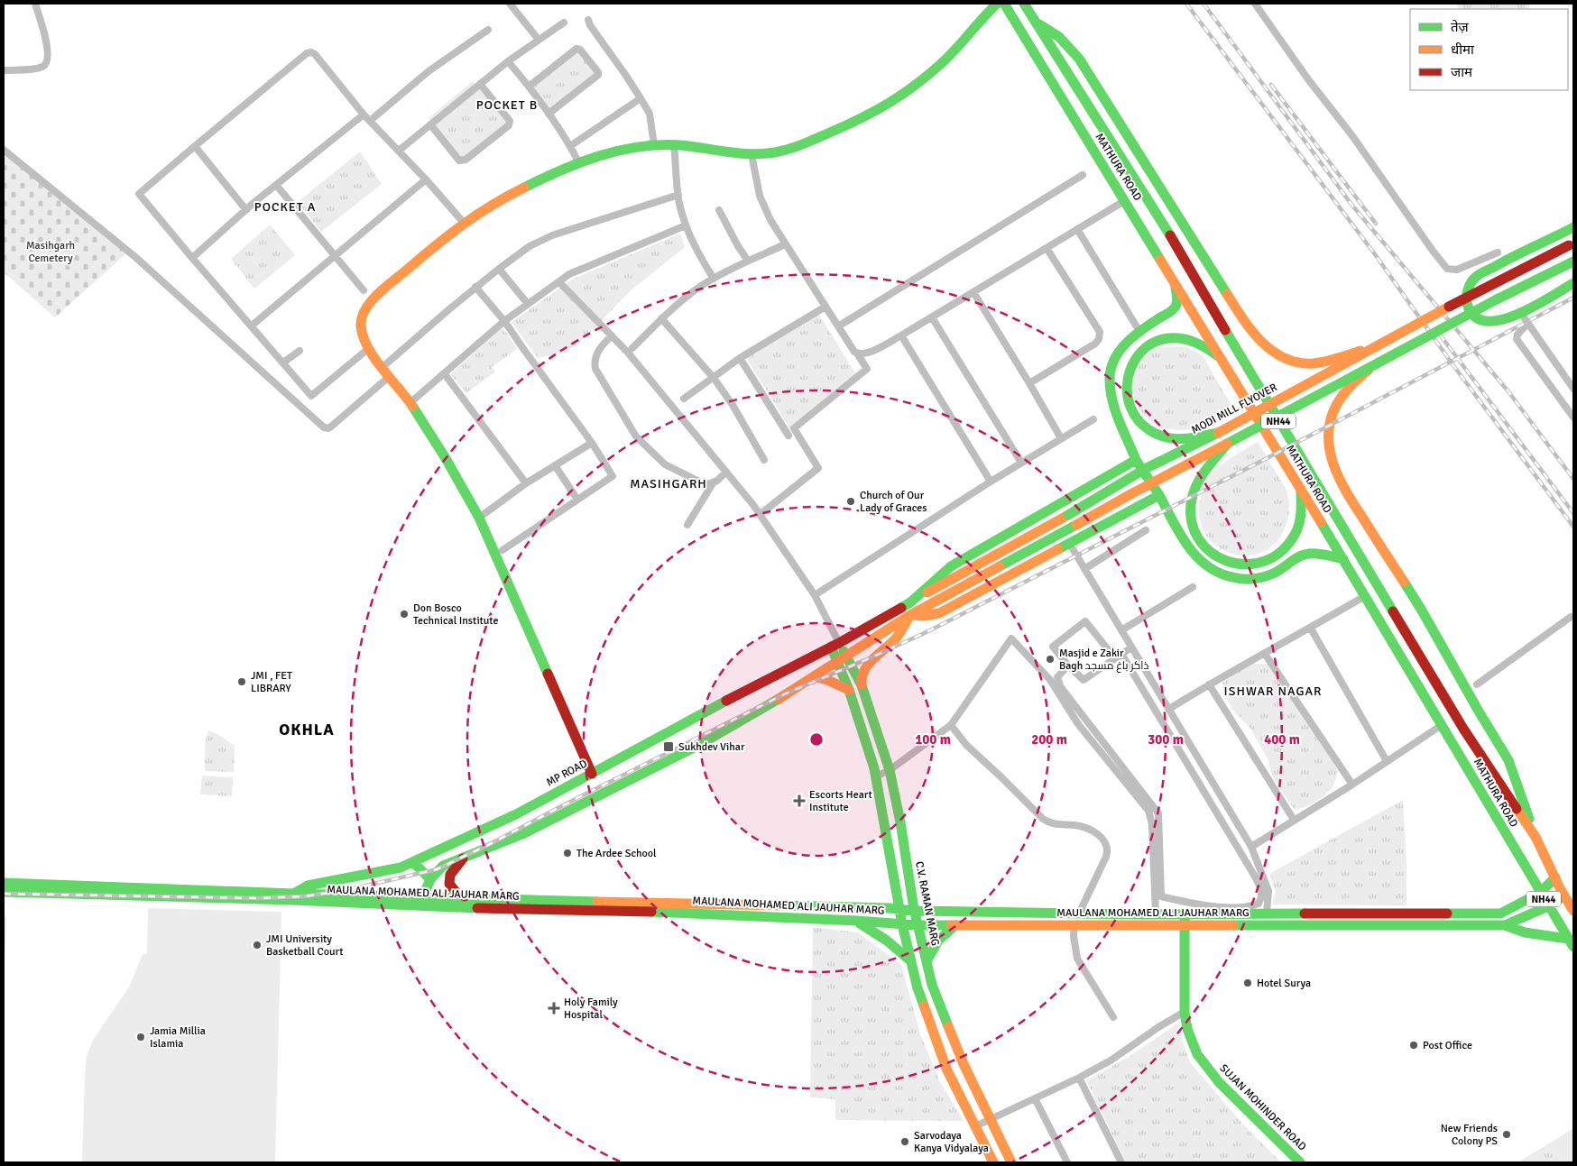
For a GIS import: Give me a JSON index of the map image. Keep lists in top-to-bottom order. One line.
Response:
{"streets":{"main road":["MATHURA ROAD","MODI MILL FLYOVER","NH44","MP ROAD","MAULANA MOHAMED ALI JAUHAR MARG","C.V. RAMAN MARG","SUJAN MOHINDER ROAD"]},"crossings":[["MATHURA ROAD","MAULANA MOHAMED ALI JAUHAR MARG"],["MODI MILL FLYOVER","MP ROAD"],["MP ROAD","MAULANA MOHAMED ALI JAUHAR MARG"],["MP ROAD","C.V. RAMAN MARG"],["MAULANA MOHAMED ALI JAUHAR MARG","C.V. RAMAN MARG"],["MAULANA MOHAMED ALI JAUHAR MARG","SUJAN MOHINDER ROAD"]],"districts":["POCKET B","POCKET A","MASIHGARH","ISHWAR NAGAR","OKHLA"],"parks":["Masihgarh Cemetery"],"places":{"other":["Church of Our Lady of Graces","Don Bosco Technical Institute","Masjid e Zakir Bagh ذاکر باغ مسجد","JMI , FET LIBRARY","The Ardee School","JMI University Basketball Court","Hotel Surya","Jamia Millia Islamia","Post Office","New Friends Colony PS","Sarvodaya Kanya Vidyalaya"],"transit":["Sukhdev Vihar"],"health":["Escorts Heart Institute","Holy Family Hospital"]},"legend":["तेज़","धीमा","जाम"],"rings":["100 m","200 m","300 m","400 m"]}
